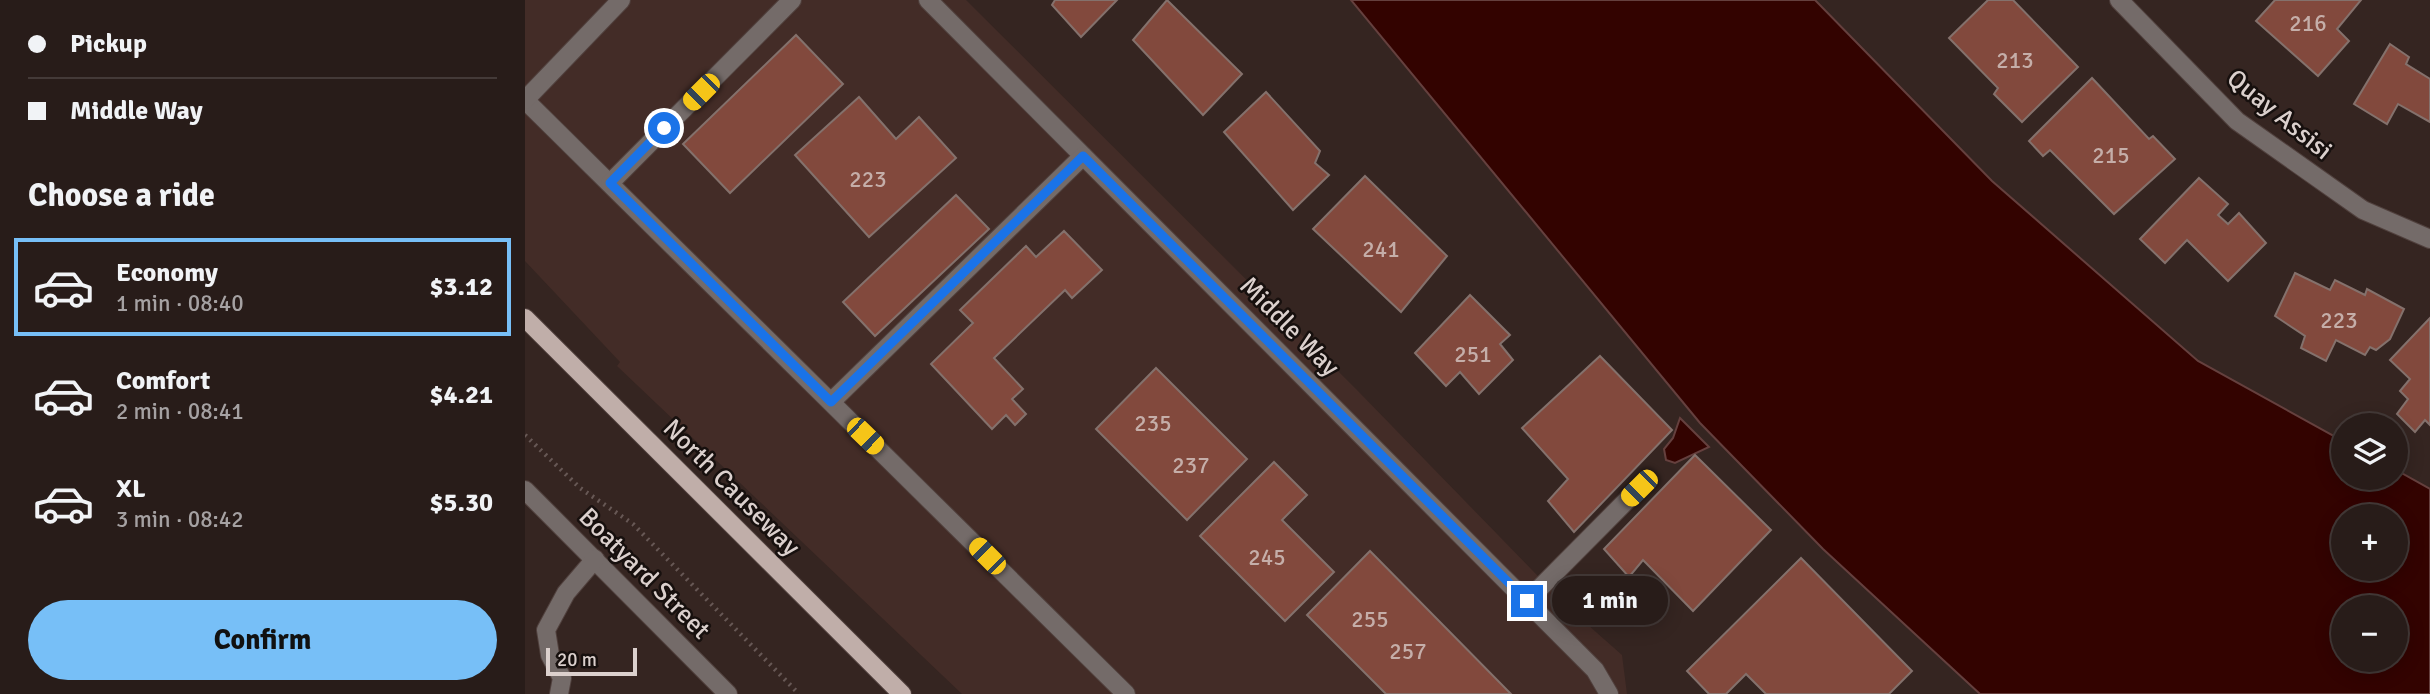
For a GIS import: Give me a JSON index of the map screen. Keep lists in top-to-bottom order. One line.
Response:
{"streets":{"main road":["North Causeway"],"street":["Quay Assisi","Middle Way","Boatyard Street"]},"house_numbers":["216","213","215","223","241","223","251","235","237","245","255","257"],"scale_bar":"20 m","page":{"banner":["Pickup","Middle Way"],"heading":"Choose a ride","list":[{"name":"Economy","note":"1 min · 08:40","value":"$3.12"},{"name":"Comfort","note":"2 min · 08:41","value":"$4.21"},{"name":"XL","note":"3 min · 08:42","value":"$5.30"}],"map_buttons":["+","−"],"bubble":"1 min","buttons":"Confirm","scale":"20 m"}}
